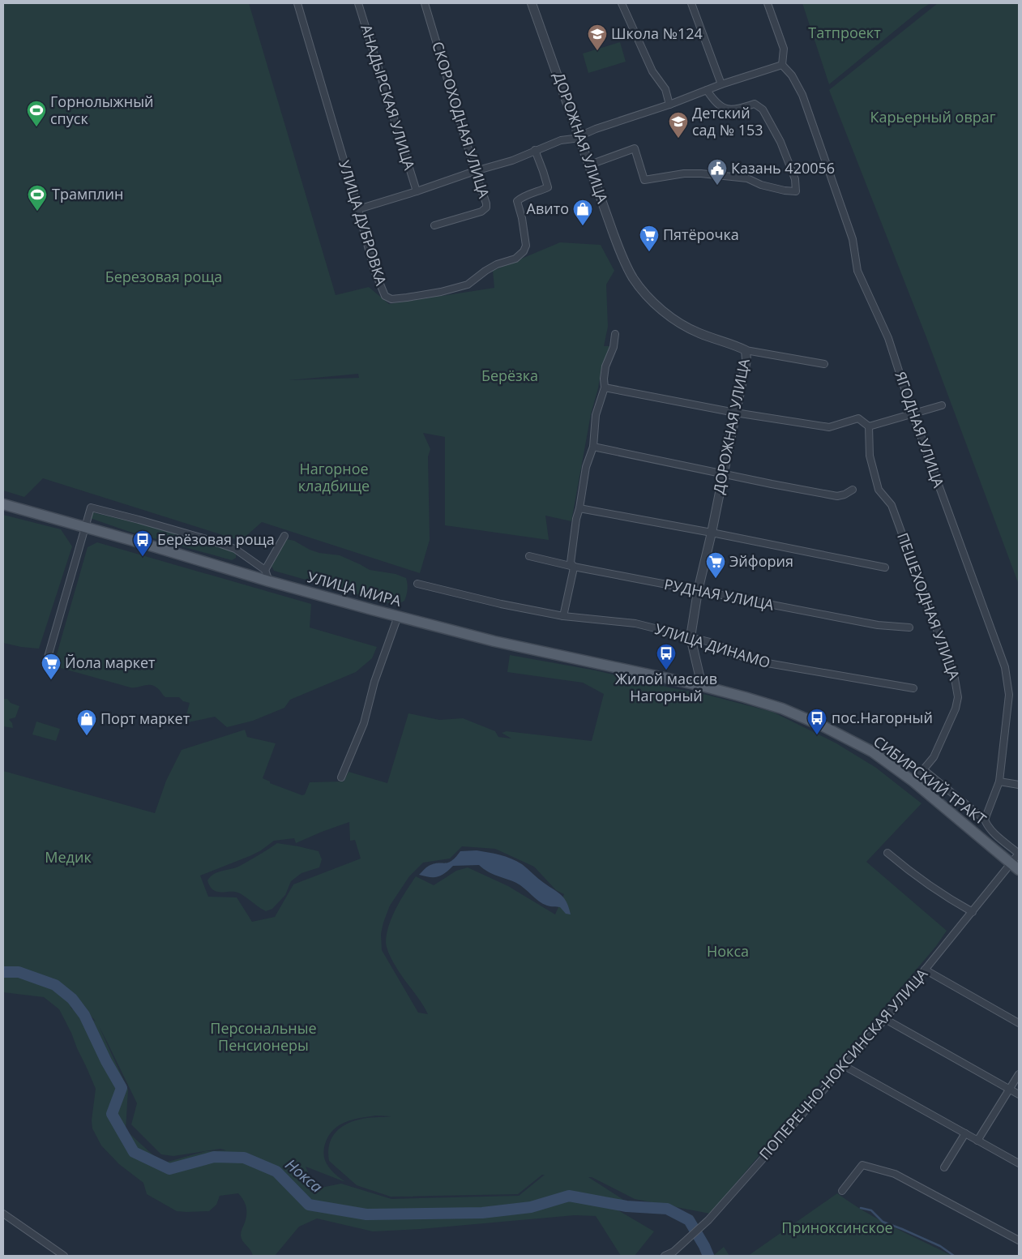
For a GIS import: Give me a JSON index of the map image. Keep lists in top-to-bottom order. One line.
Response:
{"streets":{"main road":["УЛИЦА МИРА","СИБИРСКИЙ ТРАКТ"],"street":["АНАДЫРСКАЯ УЛИЦА","СКОРОХОДНАЯ УЛИЦА","ДОРОЖНАЯ УЛИЦА","УЛИЦА ДУБРОВКА","ЯГОДНАЯ УЛИЦА","РУДНАЯ УЛИЦА","ПЕШЕХОДНАЯ УЛИЦА","УЛИЦА ДИНАМО","ПОПЕРЕЧНО-НОКСИНСКАЯ УЛИЦА"]},"crossings":[["ДОРОЖНАЯ УЛИЦА","УЛИЦА МИРА"],["ДОРОЖНАЯ УЛИЦА","РУДНАЯ УЛИЦА"],["ДОРОЖНАЯ УЛИЦА","УЛИЦА ДИНАМО"],["ДОРОЖНАЯ УЛИЦА","СИБИРСКИЙ ТРАКТ"],["УЛИЦА МИРА","СИБИРСКИЙ ТРАКТ"],["ПЕШЕХОДНАЯ УЛИЦА","СИБИРСКИЙ ТРАКТ"],["СИБИРСКИЙ ТРАКТ","ПОПЕРЕЧНО-НОКСИНСКАЯ УЛИЦА"]],"water":["Нокса"],"parks":["Татпроект","Карьерный овраг","Березовая роща","Берёзка","Нагорное кладбище","Медик","Нокса","Персональные Пенсионеры","Приноксинское"],"places":{"school or university":["Школа №124","Детский сад № 153"],"sports":["Горнолыжный спуск","Трамплин"],"public building":["Казань 420056"],"shop":["Авито","Порт маркет"],"supermarket":["Пятёрочка","Эйфория","Йола маркет"],"bus stop":["Берёзовая роща","Жилой массив Нагорный","пос.Нагорный"]}}
